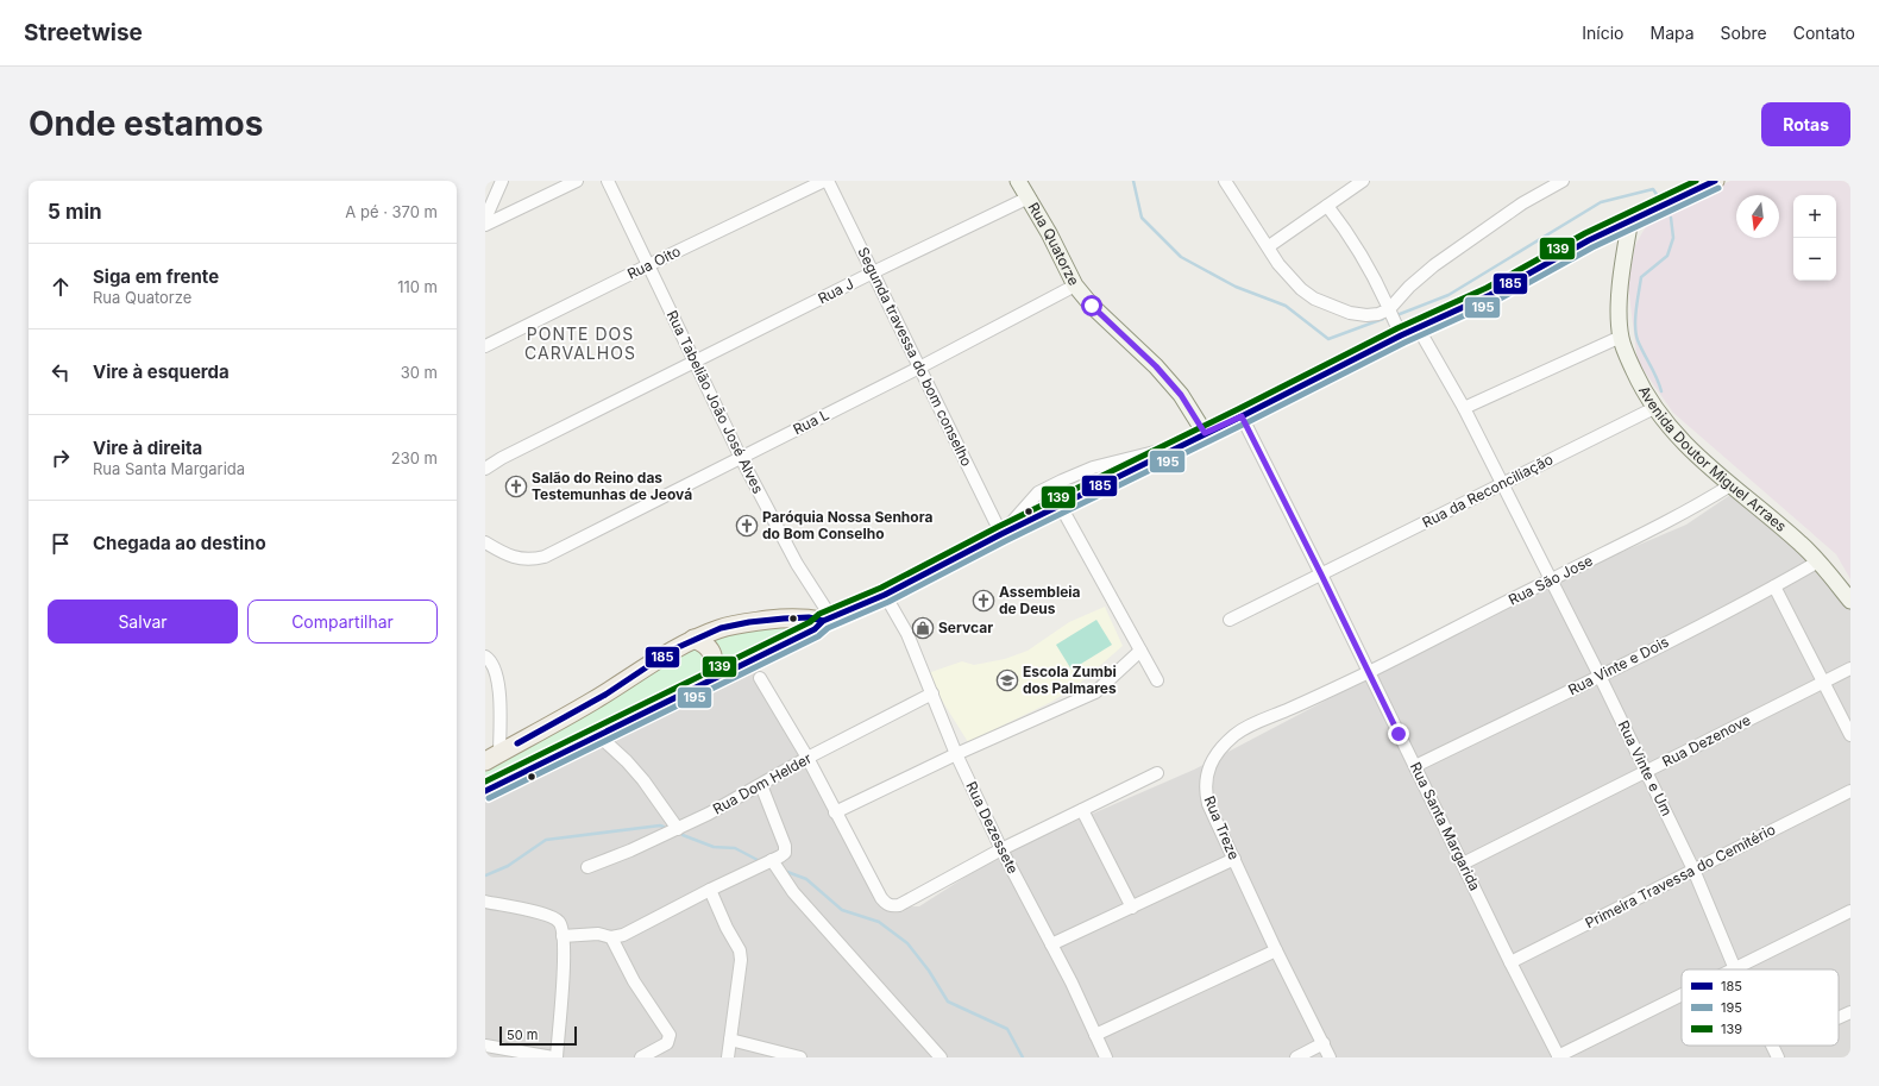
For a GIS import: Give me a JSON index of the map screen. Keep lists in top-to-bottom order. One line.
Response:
{"streets":{"main road":["Rua Quatorze","Avenida Doutor Miguel Arraes"],"street":["Rua Oito","Rua J","Segunda travessa do bom conselho","Rua Tabelião João José Alves","Rua L","Rua da Reconciliação","Rua São Jose","Rua Vinte e Dois","Rua Dezenove","Rua Vinte e Um","Rua Dom Helder","Rua Santa Margarida","Rua Dezessete","Rua Treze","Primeira Travessa do Cemitério"]},"crossings":[["Rua Quatorze","Rua J"],["Rua Quatorze","Rua L"],["Rua Oito","Segunda travessa do bom conselho"],["Rua Oito","Rua Tabelião João José Alves"],["Rua J","Segunda travessa do bom conselho"],["Rua J","Rua Tabelião João José Alves"],["Segunda travessa do bom conselho","Rua L"],["Rua Tabelião João José Alves","Rua L"],["Avenida Doutor Miguel Arraes","Rua da Reconciliação"],["Avenida Doutor Miguel Arraes","Rua São Jose"],["Avenida Doutor Miguel Arraes","Rua Vinte e Dois"],["Rua da Reconciliação","Rua Vinte e Um"],["Rua da Reconciliação","Rua Santa Margarida"],["Rua São Jose","Rua Vinte e Um"],["Rua São Jose","Rua Santa Margarida"],["Rua São Jose","Rua Treze"],["Rua Vinte e Dois","Rua Vinte e Um"],["Rua Vinte e Dois","Rua Santa Margarida"],["Rua Dezenove","Rua Vinte e Um"],["Rua Dezenove","Rua Santa Margarida"],["Rua Vinte e Um","Primeira Travessa do Cemitério"],["Rua Dom Helder","Rua Dezessete"],["Rua Santa Margarida","Rua Treze"],["Rua Santa Margarida","Primeira Travessa do Cemitério"]],"districts":["PONTE DOS CARVALHOS"],"places":{"church":["Salão do Reino das Testemunhas de Jeová","Paróquia Nossa Senhora do Bom Conselho","Assembleia de Deus"],"shop":["Servcar"],"school or university":["Escola Zumbi dos Palmares"]},"lines":["transit line 185","transit line 139","transit line 195"],"legend":["185","195","139"],"scale_bar":"50 m","north":"bottom","page":{"header":"Streetwise","nav":["Início","Mapa","Sobre","Contato"],"buttons":["Rotas",["Salvar","Compartilhar"]],"title":"Onde estamos","heading":["5 min","A pé · 370 m"],"map_buttons":["+","−"],"list":[["Siga em frente","Rua Quatorze","110 m"],["Vire à esquerda","30 m"],["Vire à direita","Rua Santa Margarida","230 m"],"Chegada ao destino"],"scale":"50 m"}}
